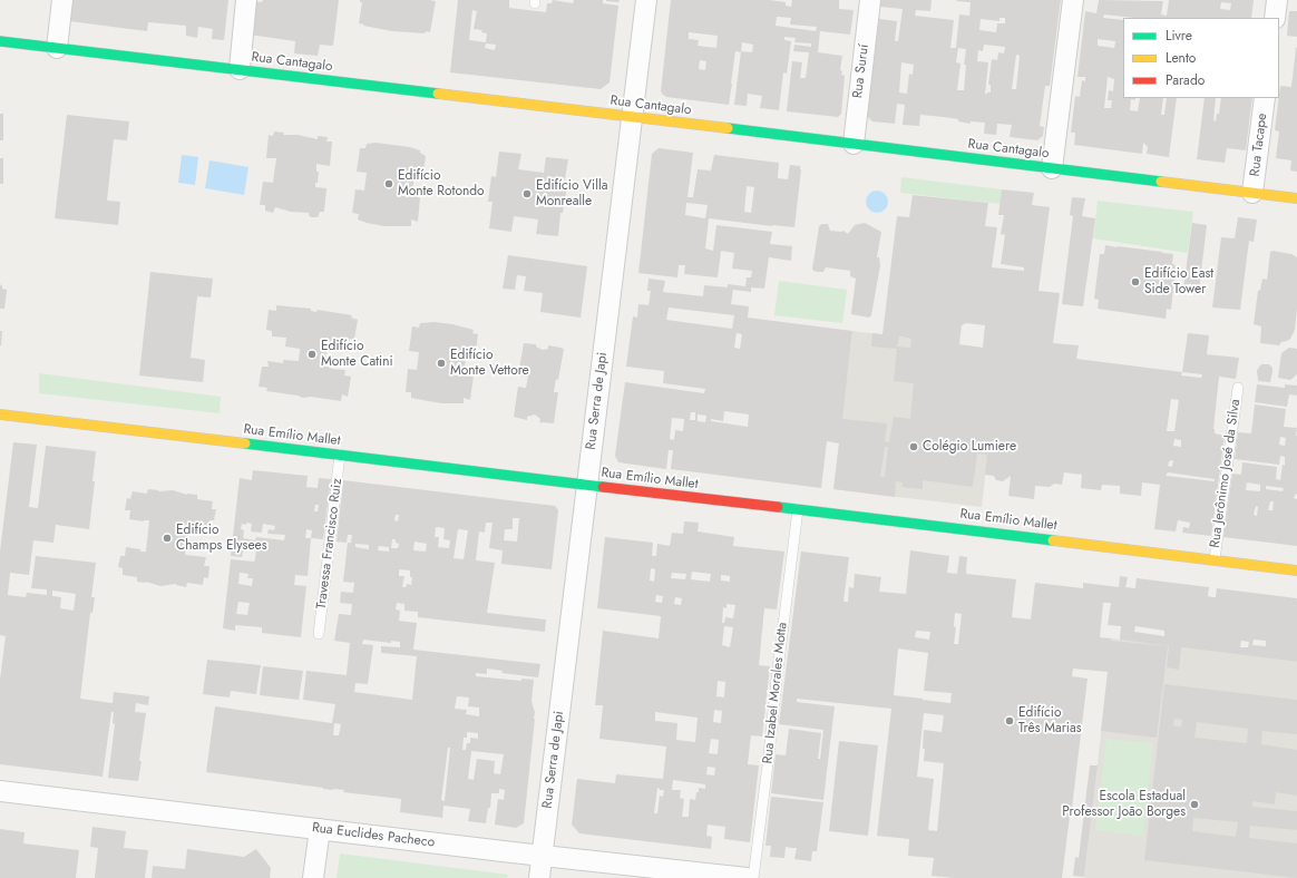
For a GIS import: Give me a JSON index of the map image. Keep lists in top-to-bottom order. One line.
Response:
{"streets":{"street":["Rua Cantagalo","Rua Suruí","Rua Tacape","Rua Serra de Japi","Rua Emílio Mallet","Rua Euclides Pacheco"],"lane":["Rua Jerônimo José da Silva","Travessa Francisco Ruiz","Rua Izabel Morales Motta"]},"crossings":[["Rua Cantagalo","Rua Suruí"],["Rua Cantagalo","Rua Tacape"],["Rua Cantagalo","Rua Serra de Japi"],["Rua Serra de Japi","Rua Emílio Mallet"],["Rua Serra de Japi","Rua Euclides Pacheco"],["Rua Emílio Mallet","Rua Jerônimo José da Silva"],["Rua Emílio Mallet","Travessa Francisco Ruiz"],["Rua Emílio Mallet","Rua Izabel Morales Motta"]],"places":["Edifício Monte Rotondo","Edifício Villa Monrealle","Edifício East Side Tower","Edifício Monte Catini","Edifício Monte Vettore","Colégio Lumiere","Edifício Champs Elysees","Edifício Três Marias","Escola Estadual Professor João Borges"],"legend":["Livre","Lento","Parado"]}
